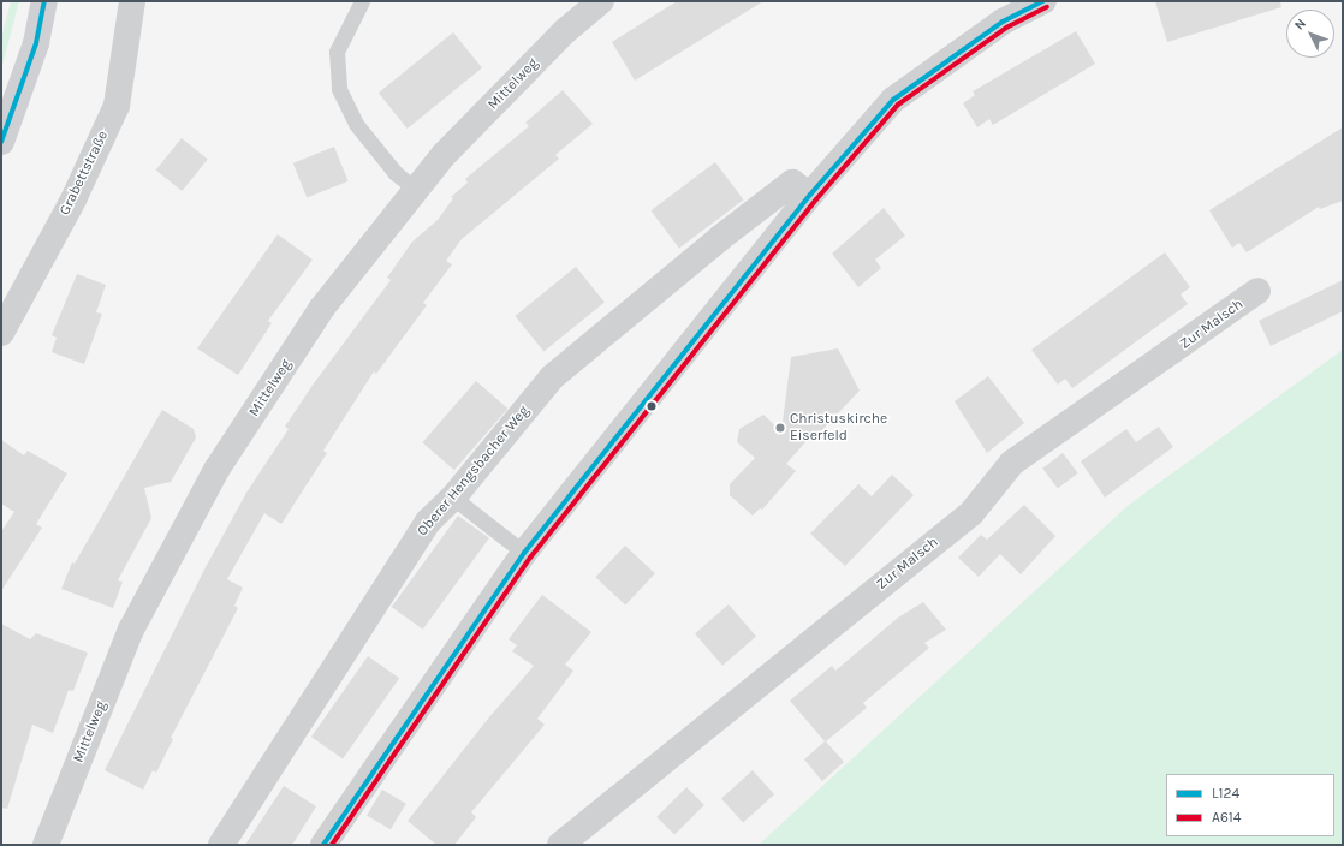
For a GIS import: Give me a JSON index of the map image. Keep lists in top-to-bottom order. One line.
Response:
{"streets":{"street":["Mittelweg","Grabettstraße","Zur Malsch","Oberer Hengsbacher Weg"]},"places":["Christuskirche Eiserfeld"],"lines":["transit line L124","transit line A614"],"legend":["L124","A614"],"north":"top left"}
